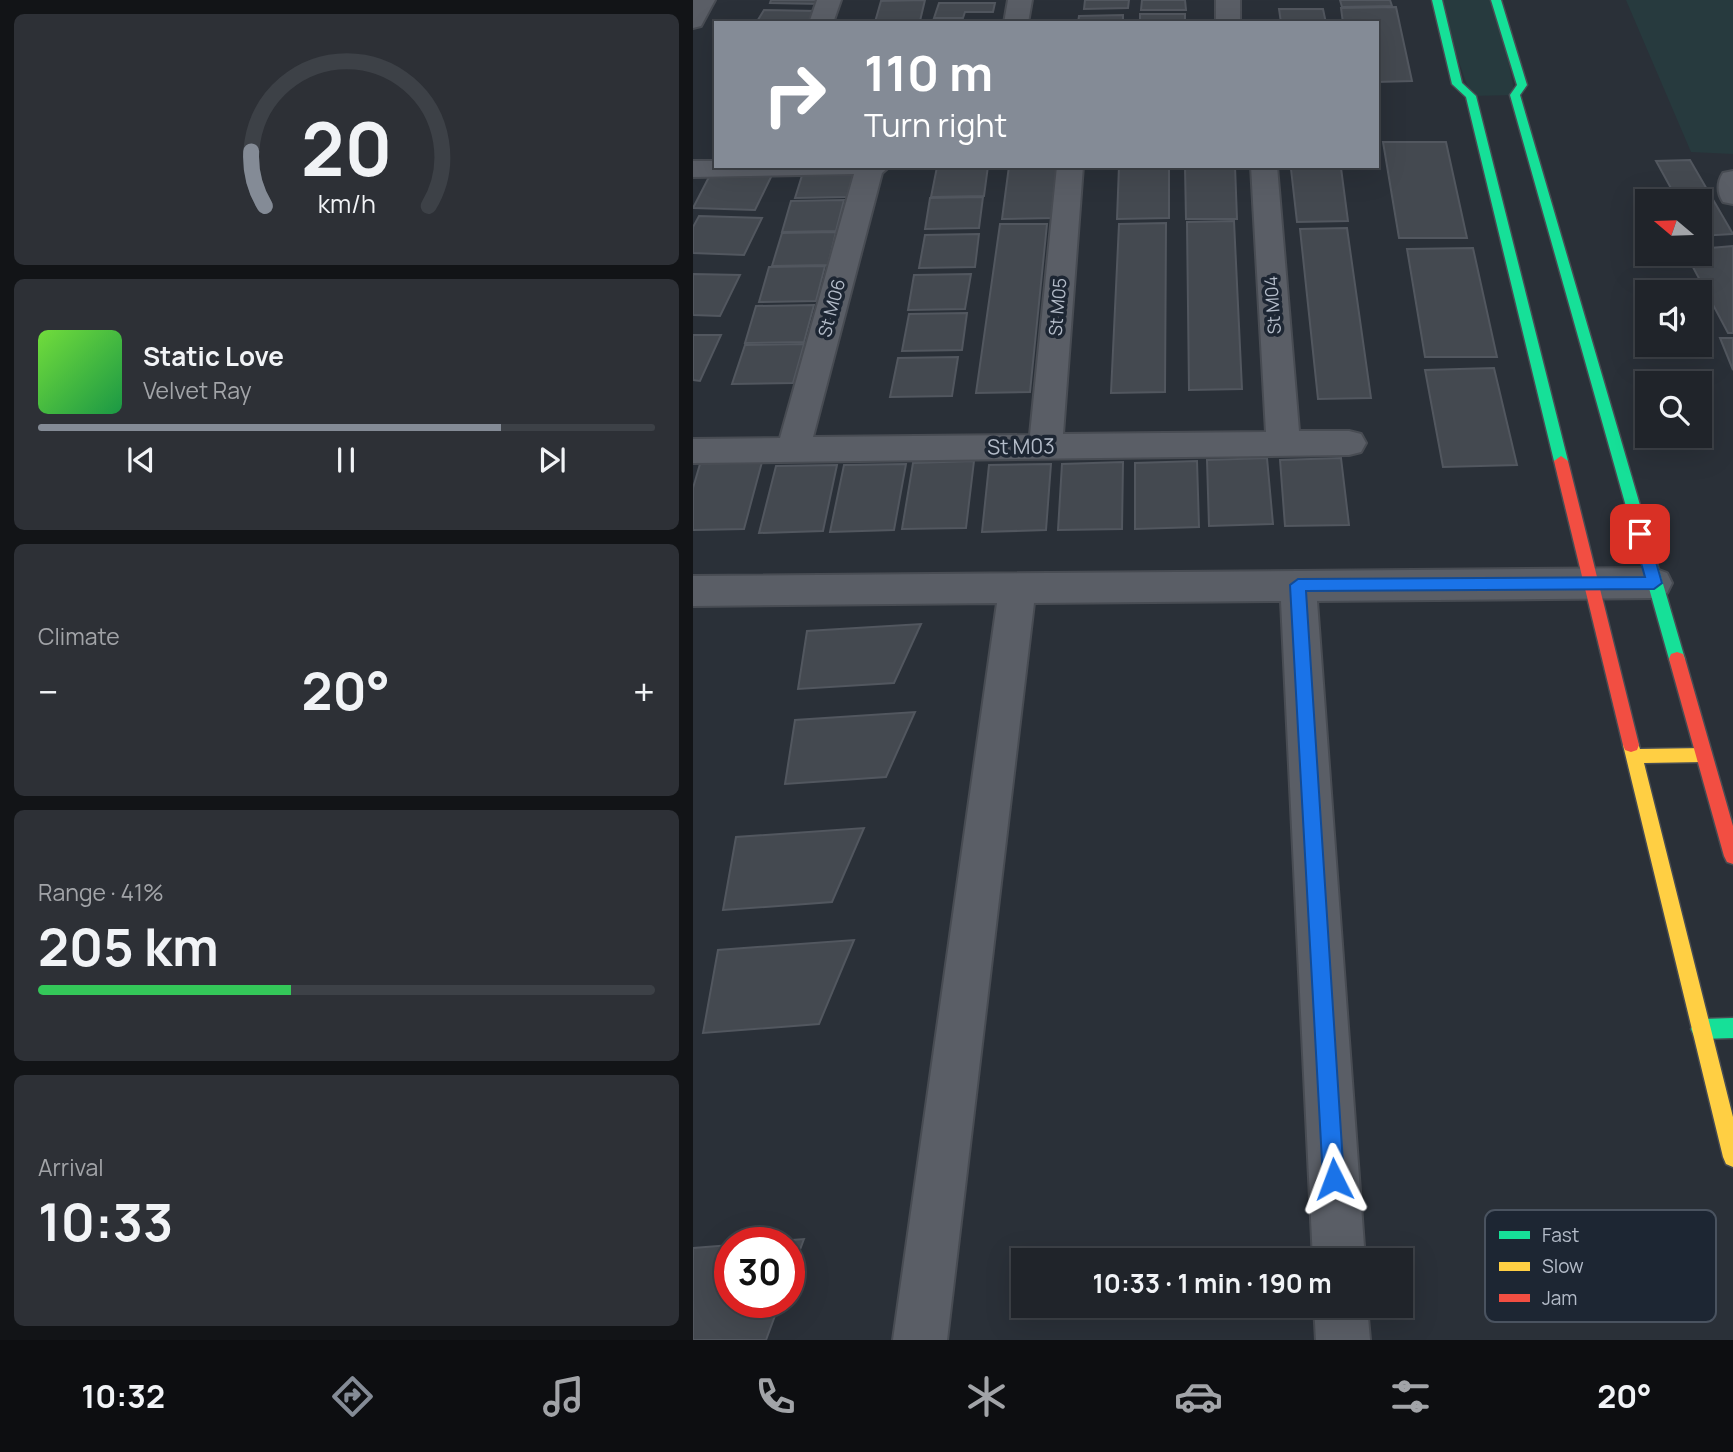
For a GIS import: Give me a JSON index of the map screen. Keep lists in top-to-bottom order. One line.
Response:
{"streets":{"street":["St M04","St M05","St M06","St M03"]},"crossings":[["St M04","St M03"],["St M05","St M03"],["St M06","St M03"]],"legend":["Fast","Slow","Jam"],"north":"left","page":{"turn":["110 m","Turn right"],"song":["Static Love","Velvet Ray"],"tile":["Climate",["Range · 41%","205 km"],["Arrival","10:33"]],"heat":["−","20°","+"],"limit":"30","trip":"10:33 · 1 min · 190 m","tabs":["10:32","20°"],"gauge":["20","km/h"]}}
